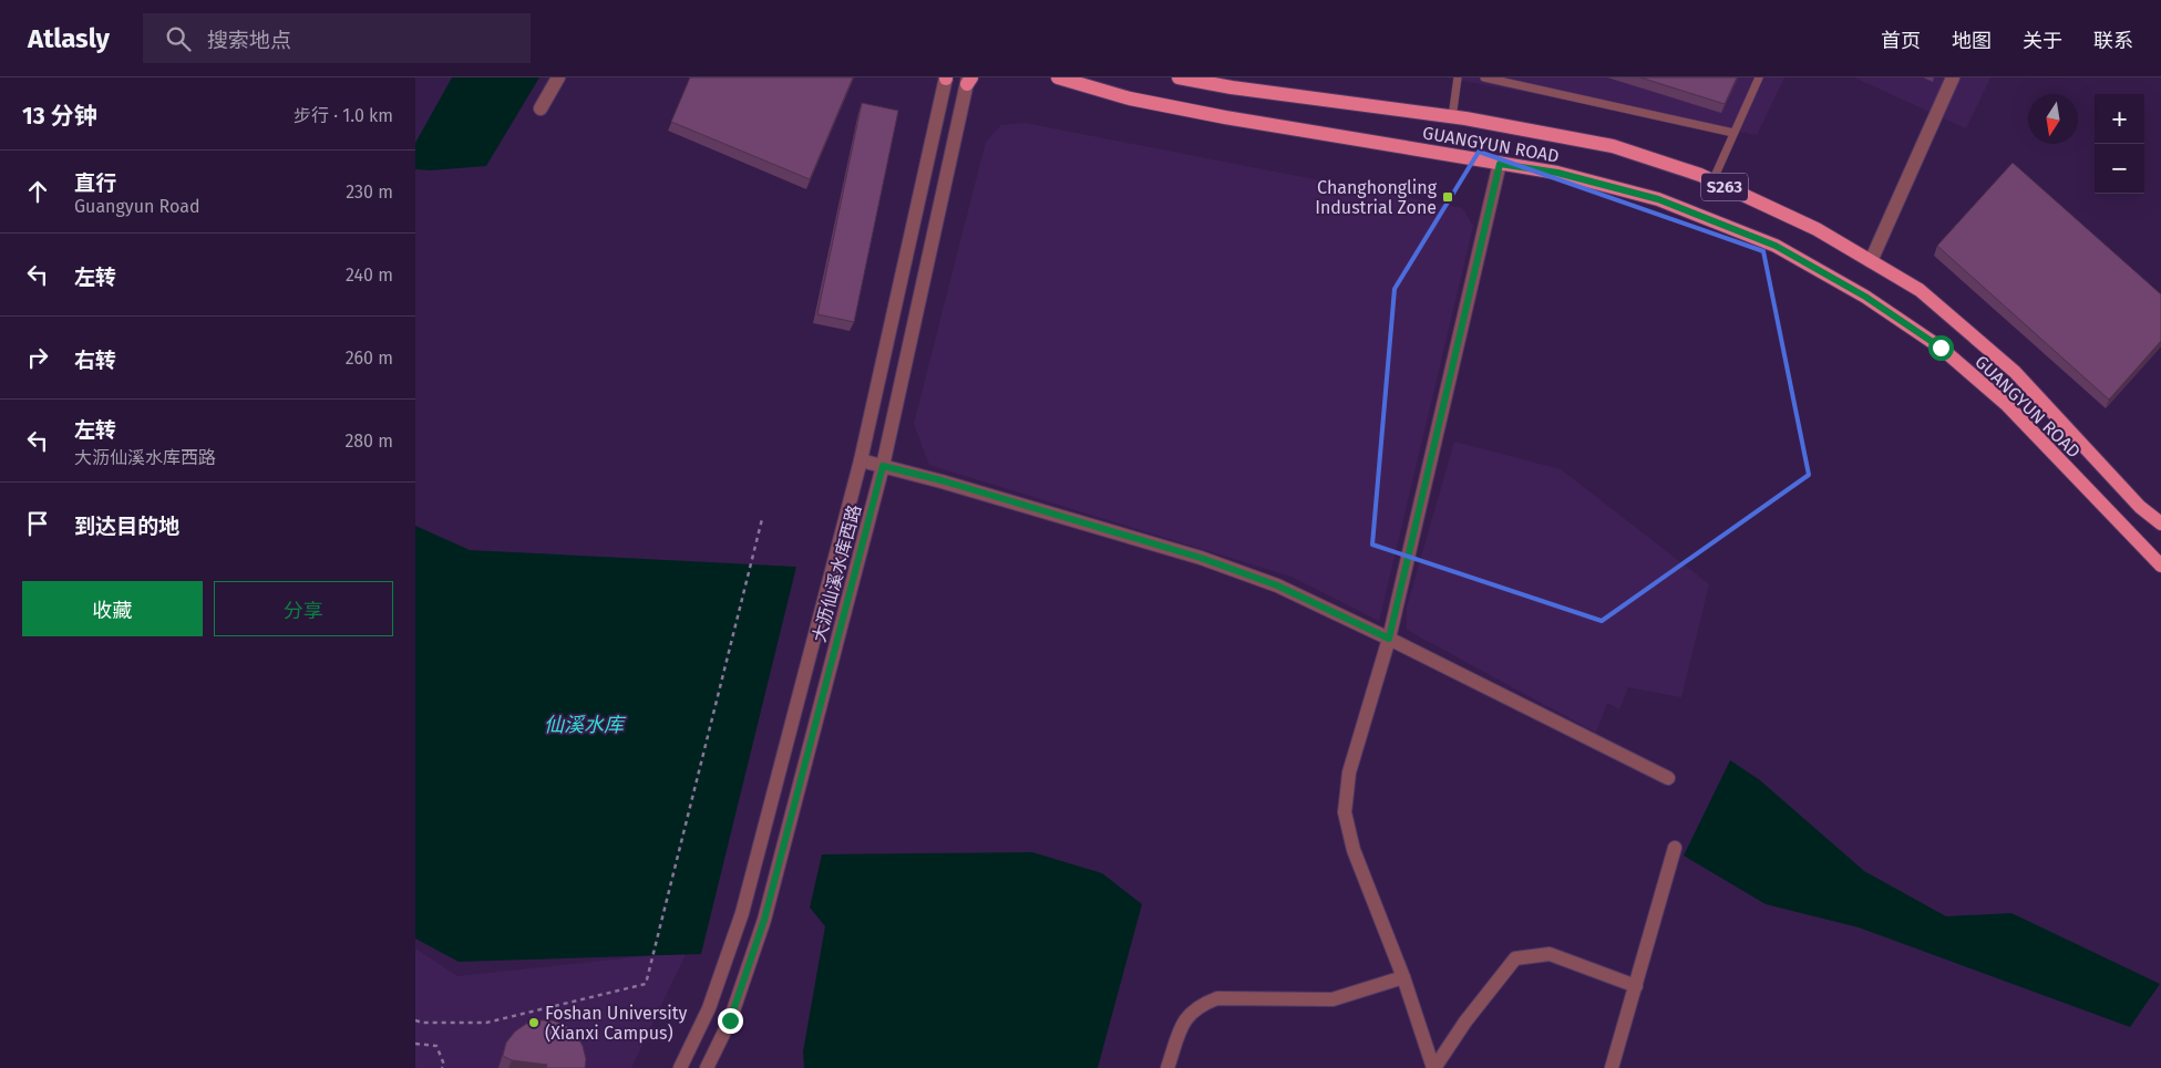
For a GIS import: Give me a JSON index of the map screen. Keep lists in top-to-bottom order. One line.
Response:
{"streets":{"main road":["GUANGYUN ROAD","S263"],"street":["大沥仙溪水库西路"]},"water":["仙溪水库"],"places":{"transit":["Changhongling Industrial Zone"],"other":["Foshan University (Xianxi Campus)"]},"north":"bottom","page":{"header":"Atlasly","search":"搜索地点","nav":["首页","地图","关于","联系"],"heading":["13 分钟","步行 · 1.0 km"],"map_buttons":["+","−"],"list":[["直行","Guangyun Road","230 m"],["左转","240 m"],["右转","260 m"],["左转","大沥仙溪水库西路","280 m"],"到达目的地"],"buttons":["收藏","分享"]}}
